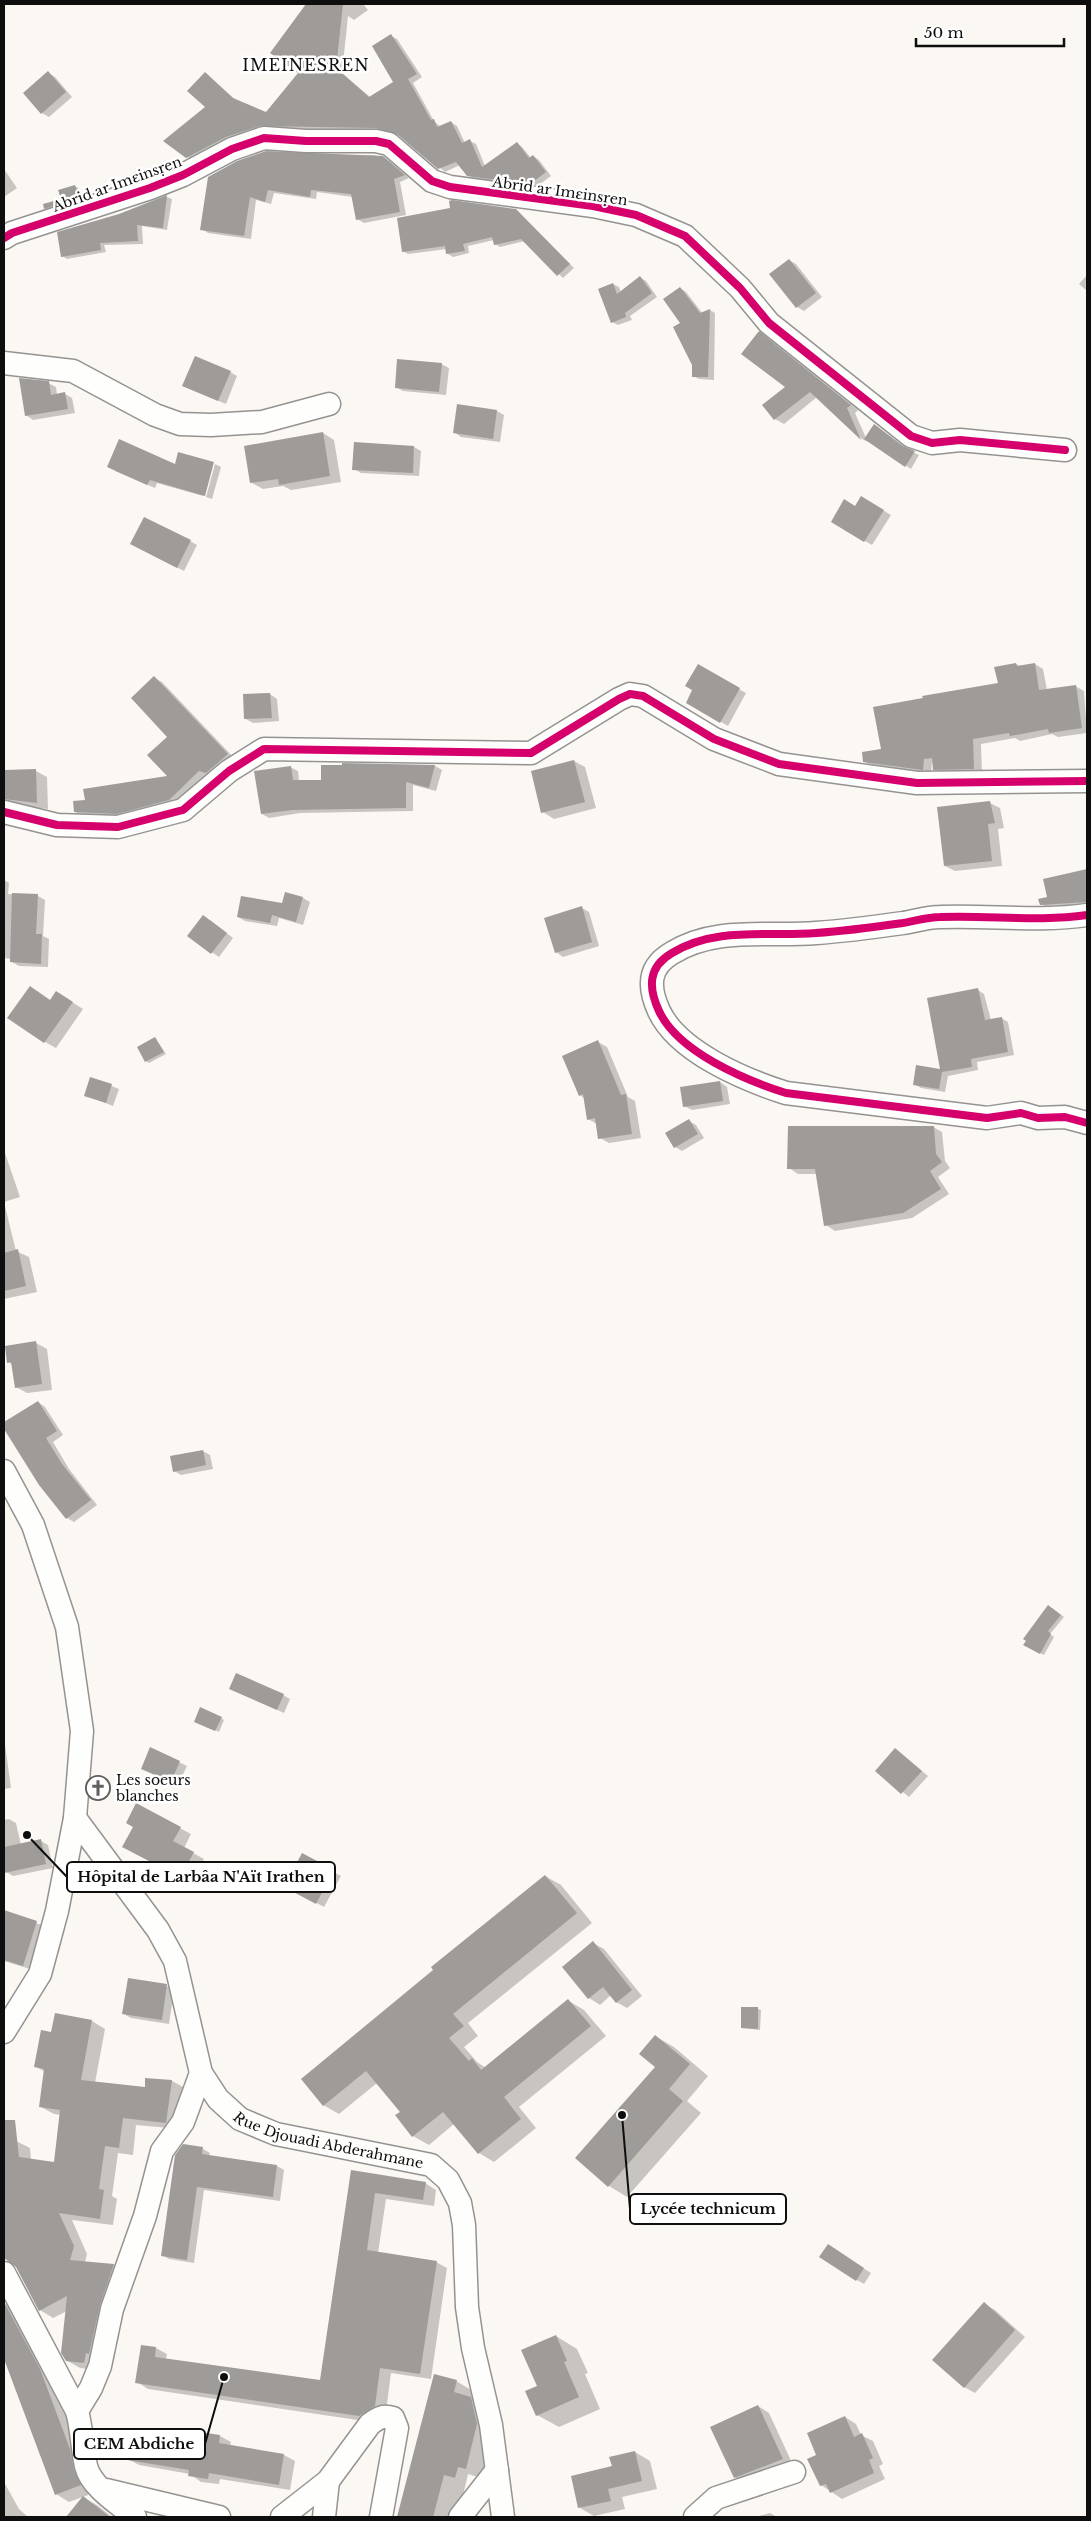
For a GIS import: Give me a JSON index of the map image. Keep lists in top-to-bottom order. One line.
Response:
{"streets":{"street":["Abrid ar Imɛinsṛen","Rue Djouadi Abderahmane"]},"districts":["IMEINESREN"],"places":{"church":["Les soeurs blanches"],"other":["Hôpital de Larbâa N'Aït Irathen","Lycée technicum","CEM Abdiche"]},"scale_bar":"50 m"}
